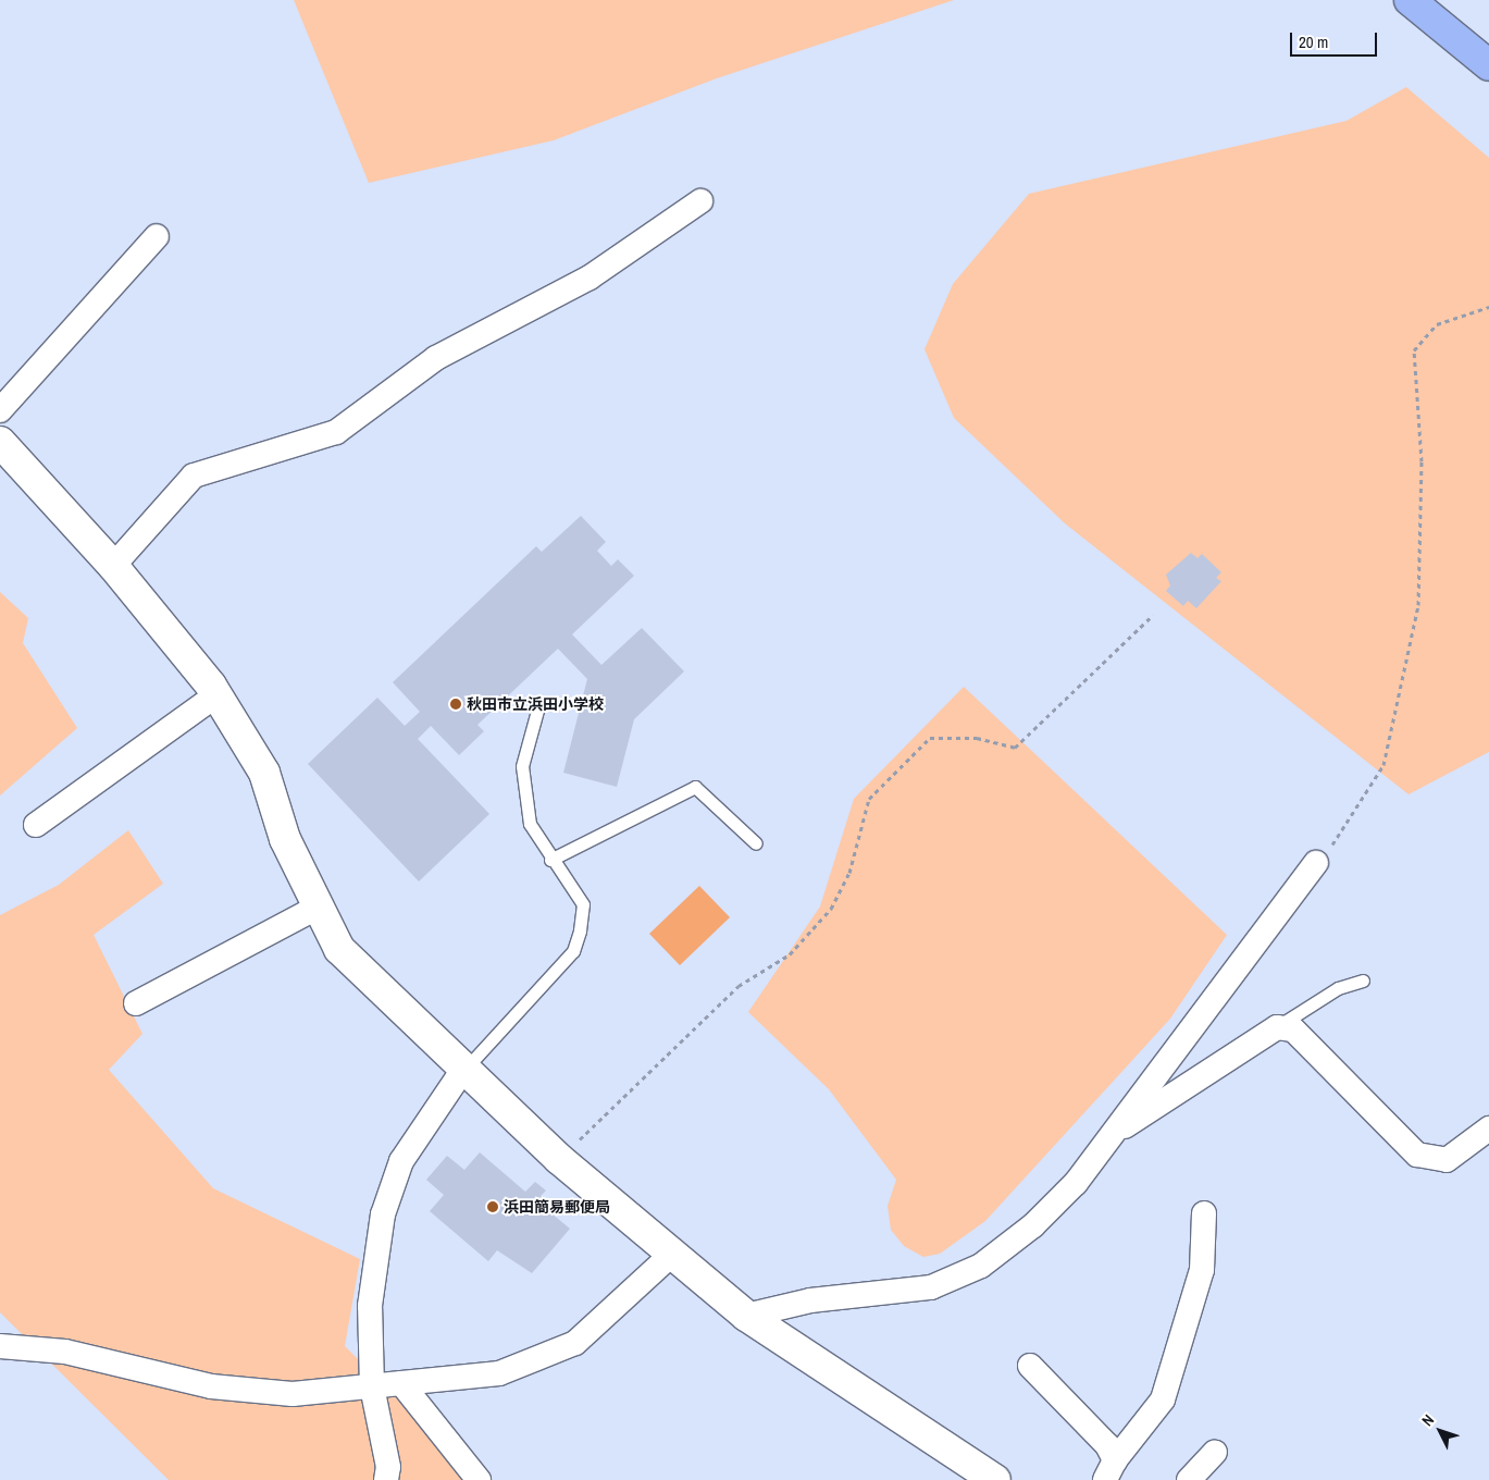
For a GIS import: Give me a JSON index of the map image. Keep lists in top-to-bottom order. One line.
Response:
{"places":["秋田市立浜田小学校","浜田簡易郵便局"],"scale_bar":"20 m","north":"top left"}
